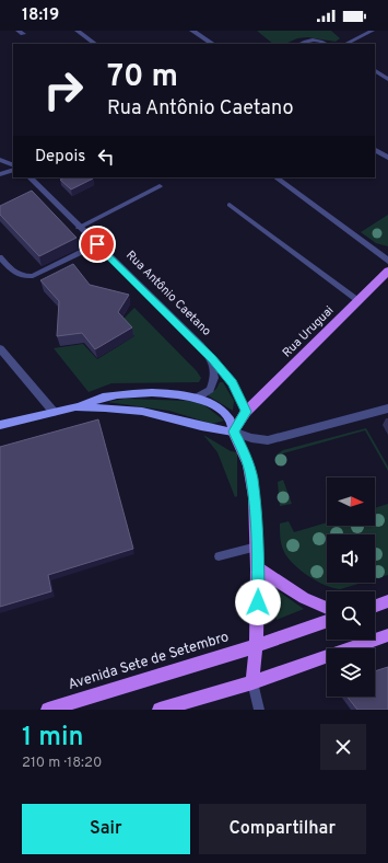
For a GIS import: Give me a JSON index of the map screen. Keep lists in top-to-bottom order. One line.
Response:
{"streets":{"main road":["Rua Uruguai","Avenida Sete de Setembro"],"street":["Rua Antônio Caetano"]},"crossings":[["Rua Antônio Caetano","Rua Uruguai"]],"north":"right","page":{"status":"18:19","turn":["70 m","Rua Antônio Caetano"],"then":"Depois","heading":["1 min","210 m · 18:20"],"buttons":["Sair","Compartilhar"]}}
